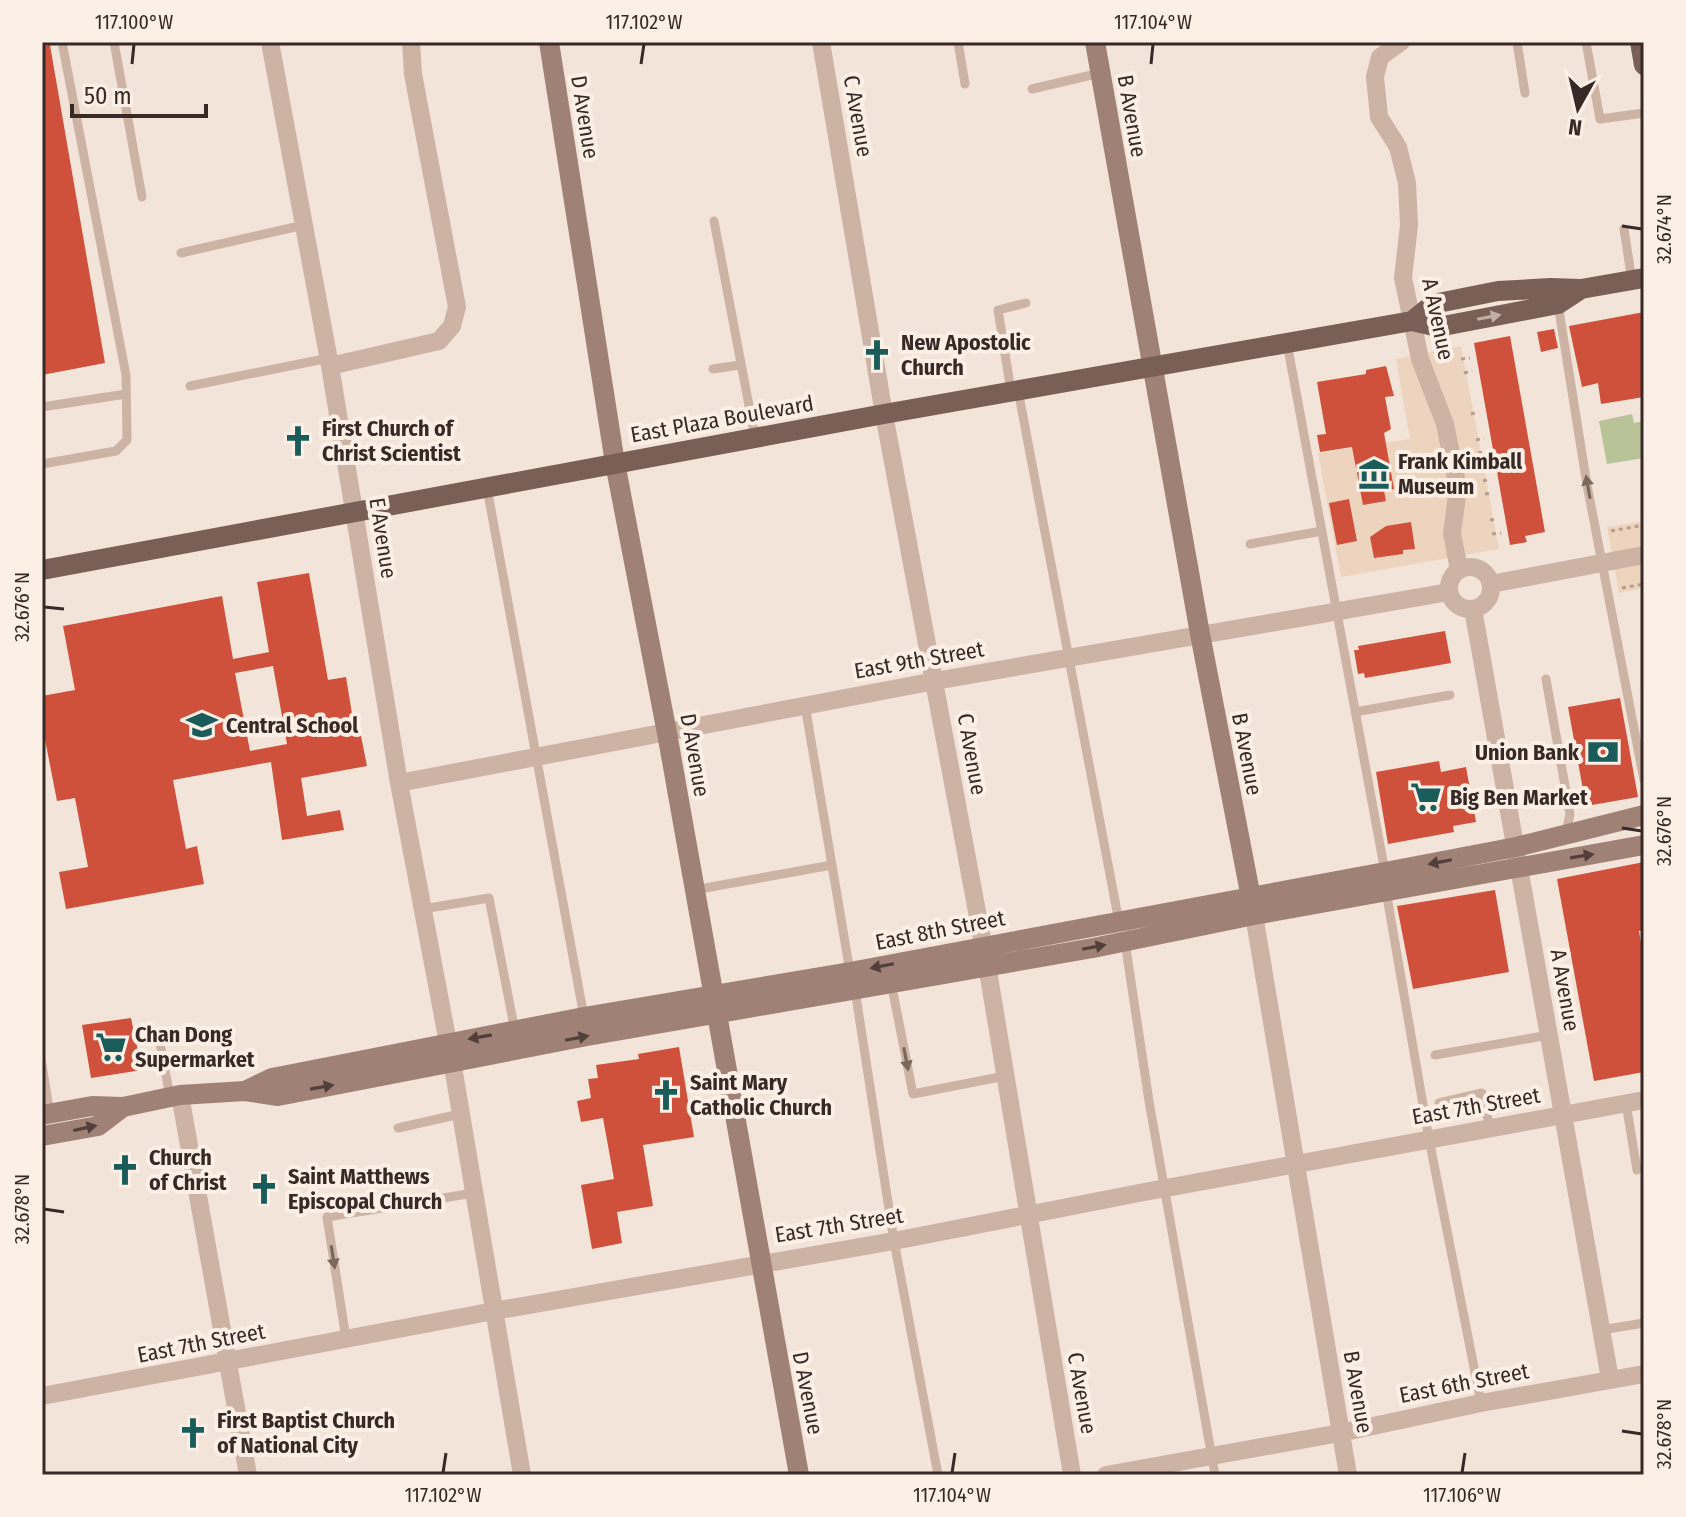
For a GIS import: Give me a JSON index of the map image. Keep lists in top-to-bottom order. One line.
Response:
{"streets":{"main road":["East Plaza Boulevard"],"street":["C Avenue","B Avenue","D Avenue","A Avenue","E Avenue","East 9th Street","East 8th Street","East 7th Street","East 6th Street"]},"crossings":[["C Avenue","East Plaza Boulevard"],["C Avenue","East 9th Street"],["C Avenue","East 8th Street"],["C Avenue","East 7th Street"],["B Avenue","East Plaza Boulevard"],["B Avenue","East 9th Street"],["B Avenue","East 8th Street"],["B Avenue","East 7th Street"],["B Avenue","East 6th Street"],["D Avenue","East Plaza Boulevard"],["D Avenue","East 9th Street"],["D Avenue","East 8th Street"],["D Avenue","East 7th Street"],["A Avenue","East Plaza Boulevard"],["A Avenue","East 9th Street"],["A Avenue","East 8th Street"],["A Avenue","East 7th Street"],["A Avenue","East 6th Street"],["East Plaza Boulevard","E Avenue"],["E Avenue","East 9th Street"],["E Avenue","East 8th Street"],["E Avenue","East 7th Street"]],"places":{"church":["New Apostolic Church","First Church of Christ Scientist","Saint Mary Catholic Church","Church of Christ","Saint Matthews Episcopal Church","First Baptist Church of National City"],"museum":["Frank Kimball Museum"],"school or university":["Central School"],"bank":["Union Bank"],"supermarket":["Big Ben Market","Chan Dong Supermarket"]},"scale_bar":"50 m","north":"bottom","coordinates":["117.100°W","117.102°W","117.104°W","32.674°N","32.676°N","32.678°N","117.106°W"]}
